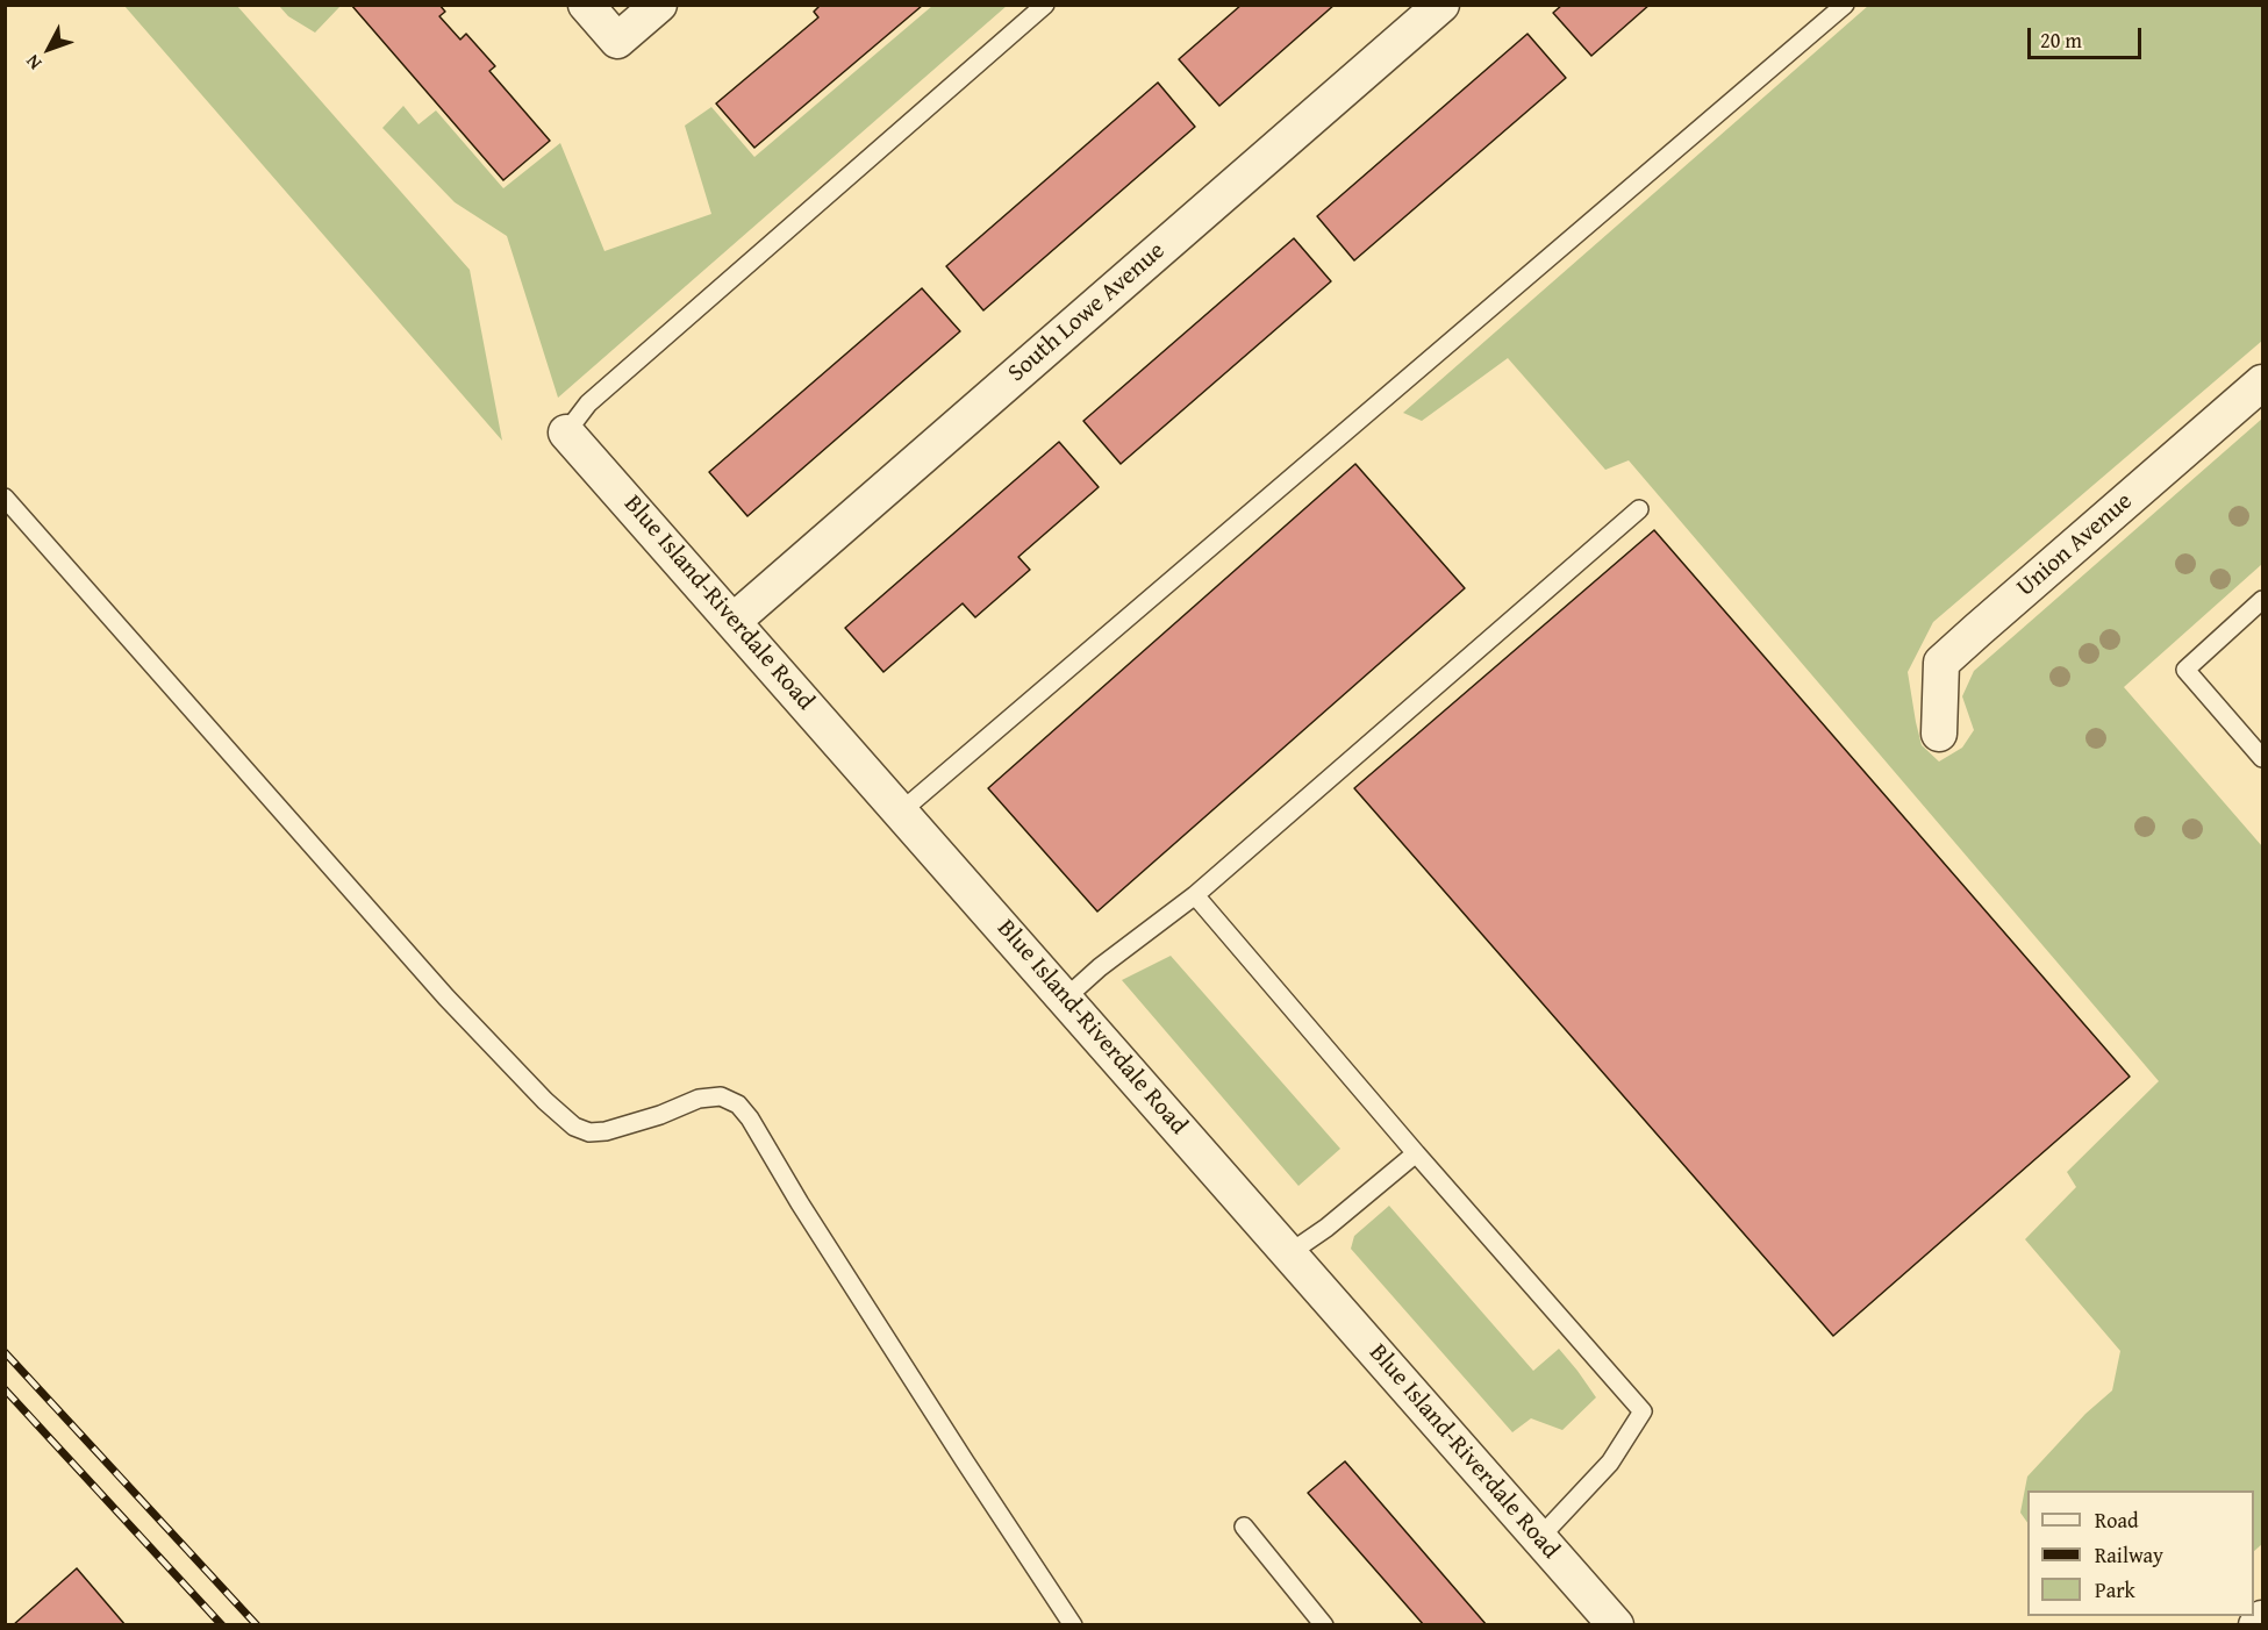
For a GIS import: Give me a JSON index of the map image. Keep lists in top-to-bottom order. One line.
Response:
{"streets":{"street":["South Lowe Avenue","Union Avenue","Blue Island-Riverdale Road"]},"crossings":[["South Lowe Avenue","Blue Island-Riverdale Road"]],"legend":["Road","Railway","Park"],"scale_bar":"20 m","north":"bottom left"}
